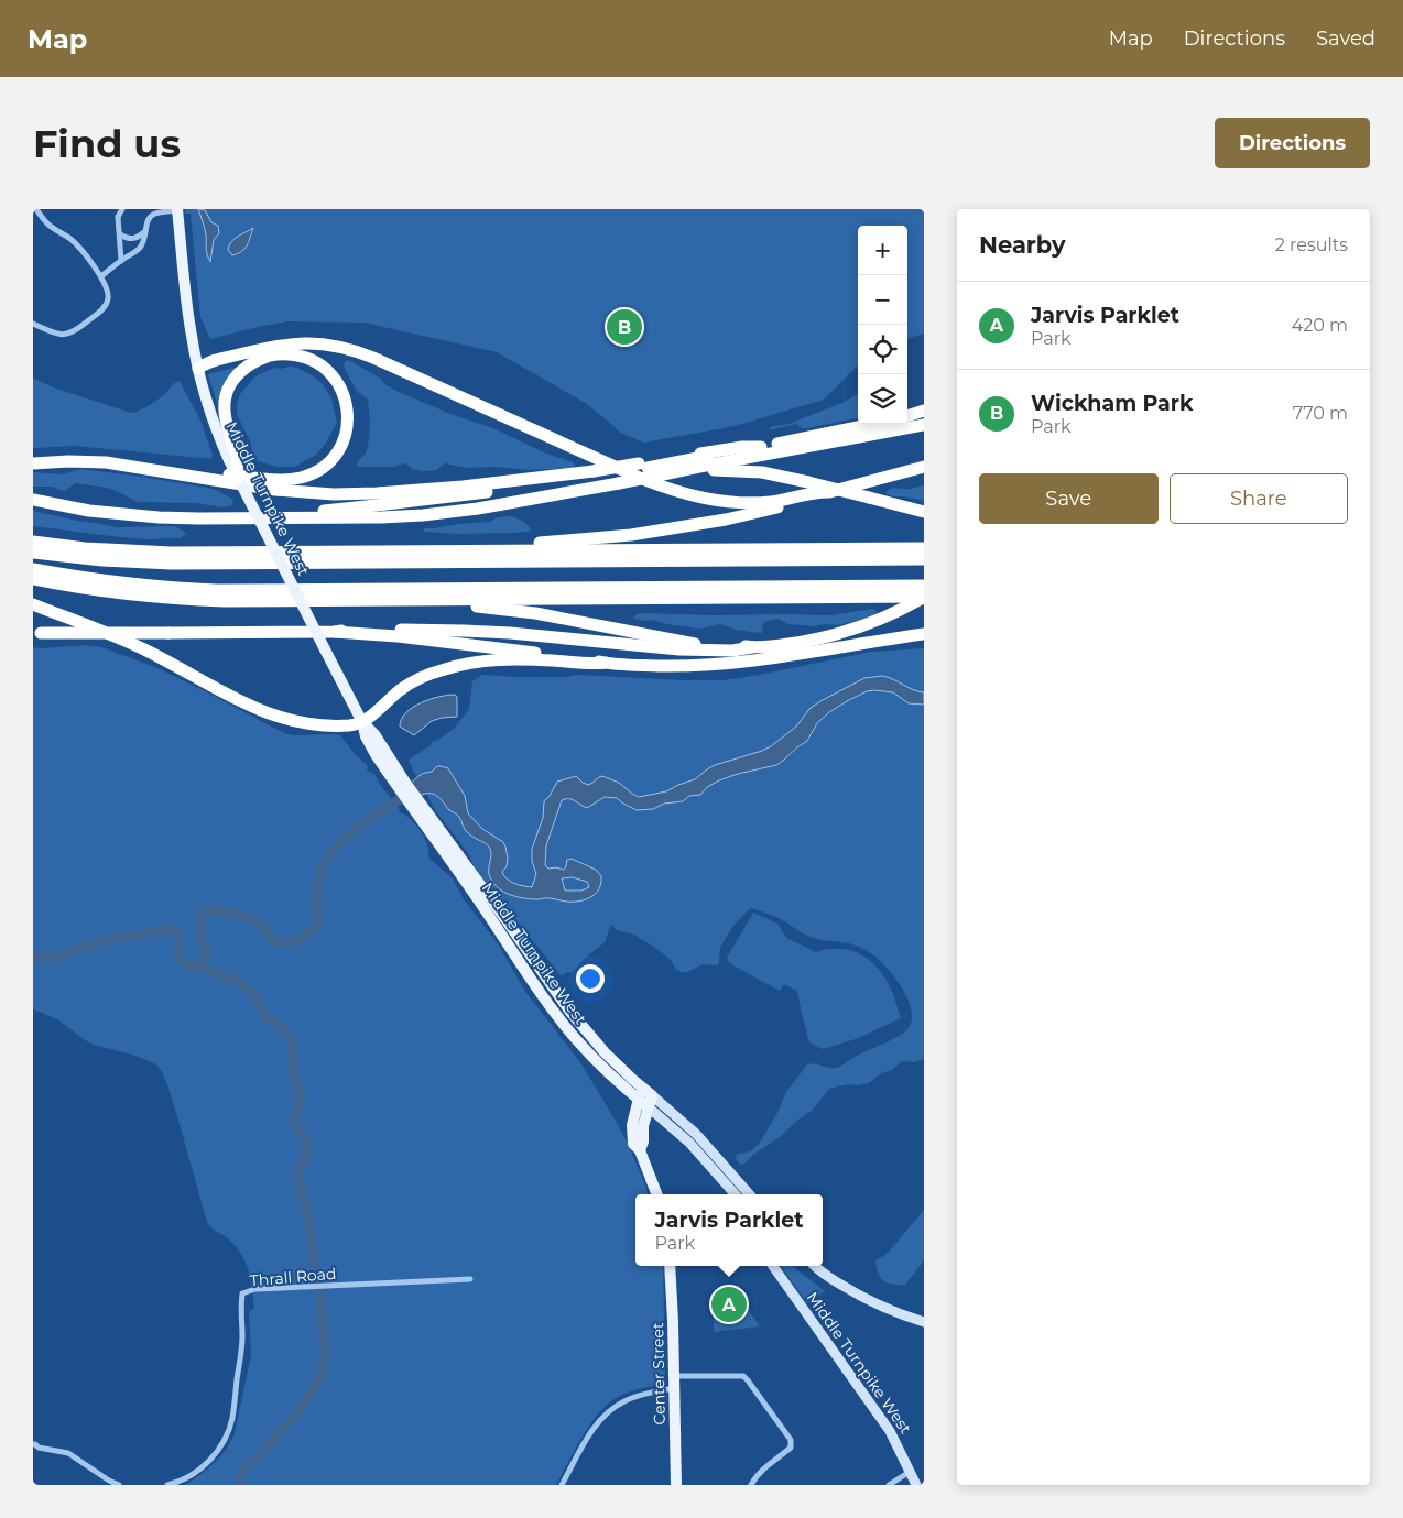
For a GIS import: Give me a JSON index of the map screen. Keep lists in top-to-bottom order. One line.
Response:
{"streets":{"main road":["Middle Turnpike West","Center Street"],"street":["Thrall Road"]},"page":{"header":"Map","nav":["Map","Directions","Saved"],"buttons":["Directions",["Save","Share"]],"title":"Find us","heading":["Nearby","2 results"],"map_buttons":["+","−"],"list":[{"mark":"A","name":"Jarvis Parklet","note":"Park","value":"420 m"},{"mark":"B","name":"Wickham Park","note":"Park","value":"770 m"}],"pins":["B","A"],"popup":["Jarvis Parklet","Park"]}}
